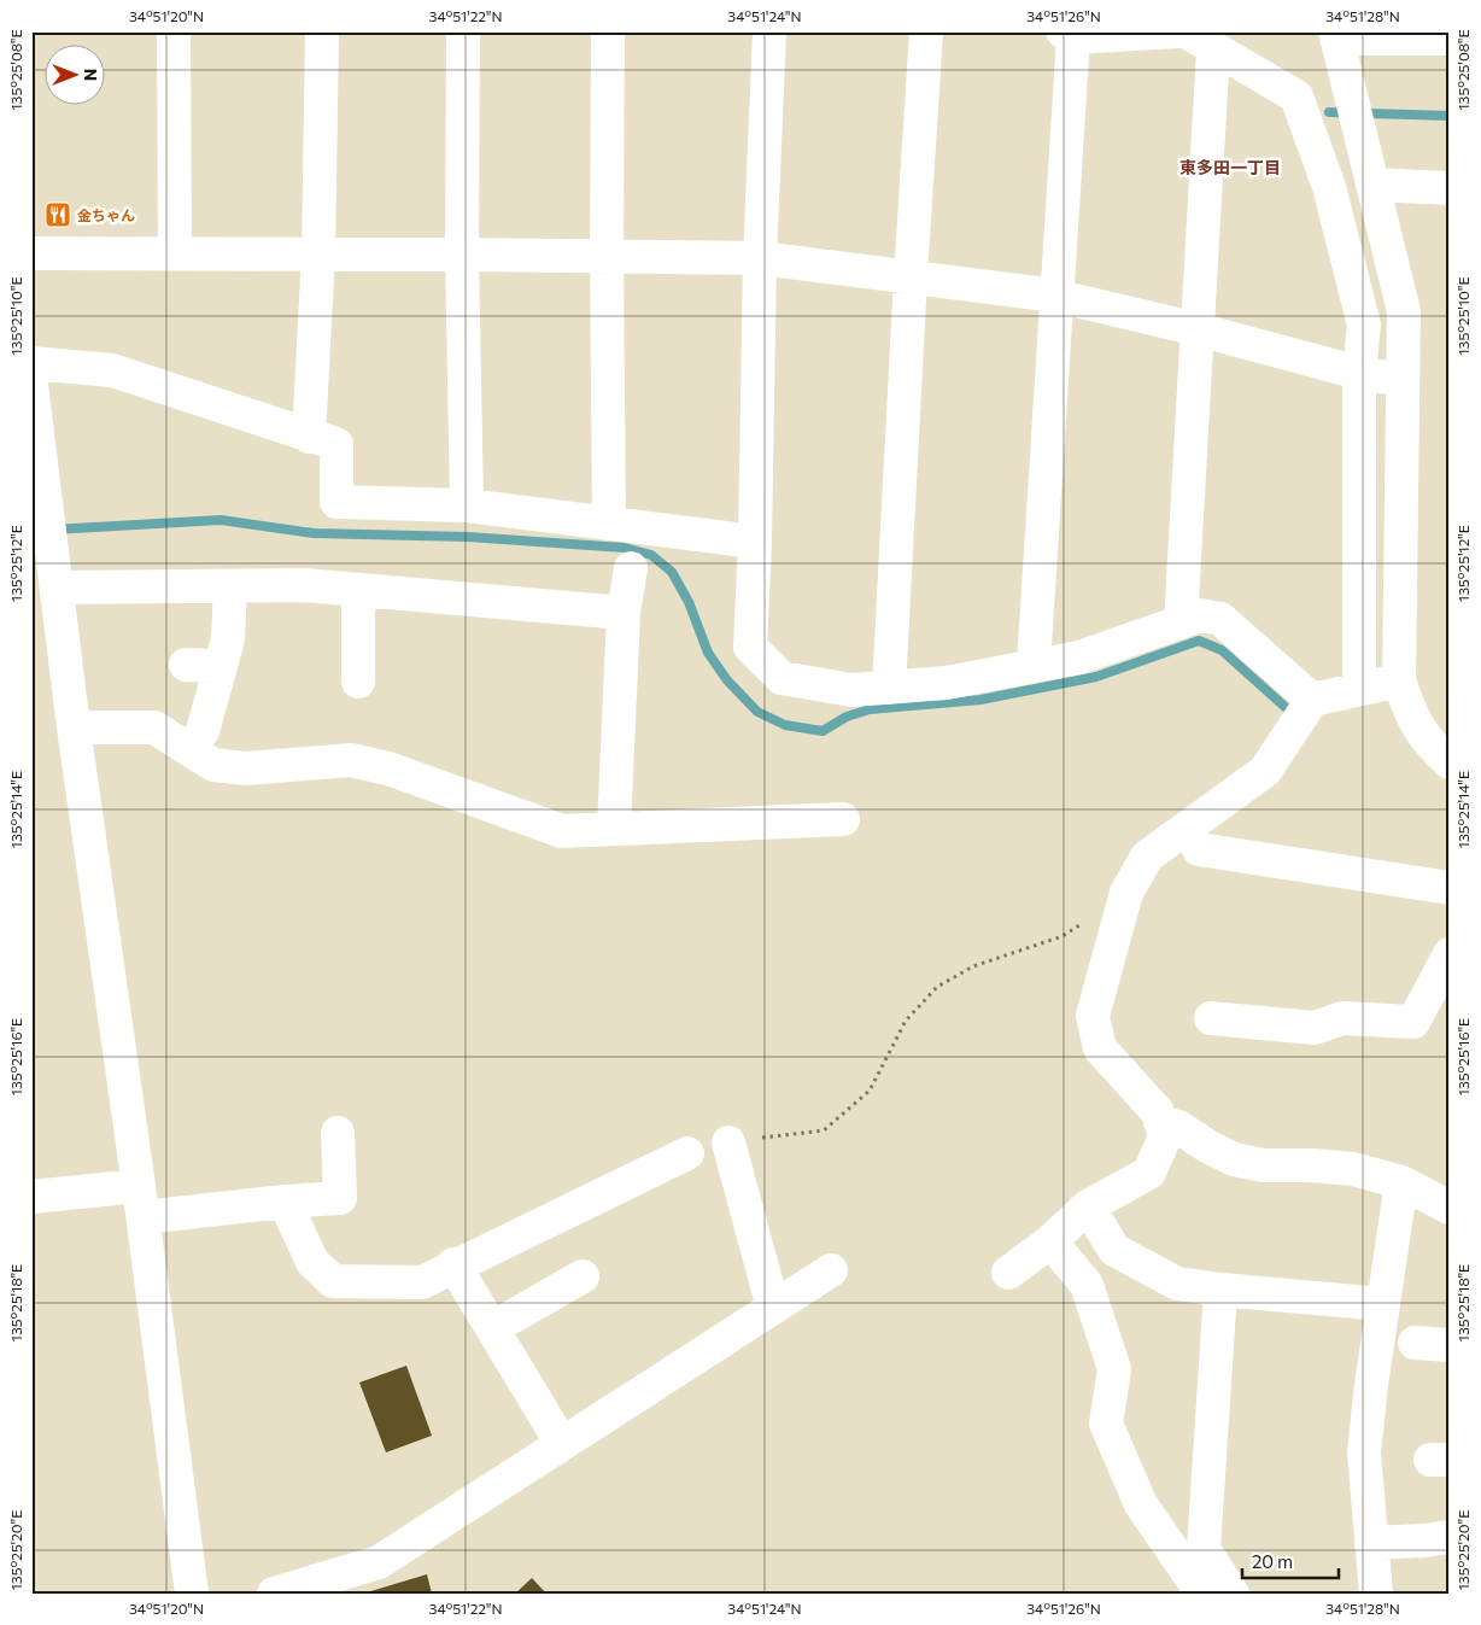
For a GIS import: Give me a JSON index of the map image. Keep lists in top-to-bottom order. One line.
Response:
{"districts":["東多田一丁目"],"places":{"restaurant":["金ちゃん"]},"scale_bar":"20 m","north":"right","coordinates":["34°51'20\"N","34°51'22\"N","34°51'24\"N","34°51'26\"N","34°51'28\"N","135°25'08\"E","135°25'10\"E","135°25'12\"E","135°25'14\"E","135°25'16\"E","135°25'18\"E","135°25'20\"E"]}
